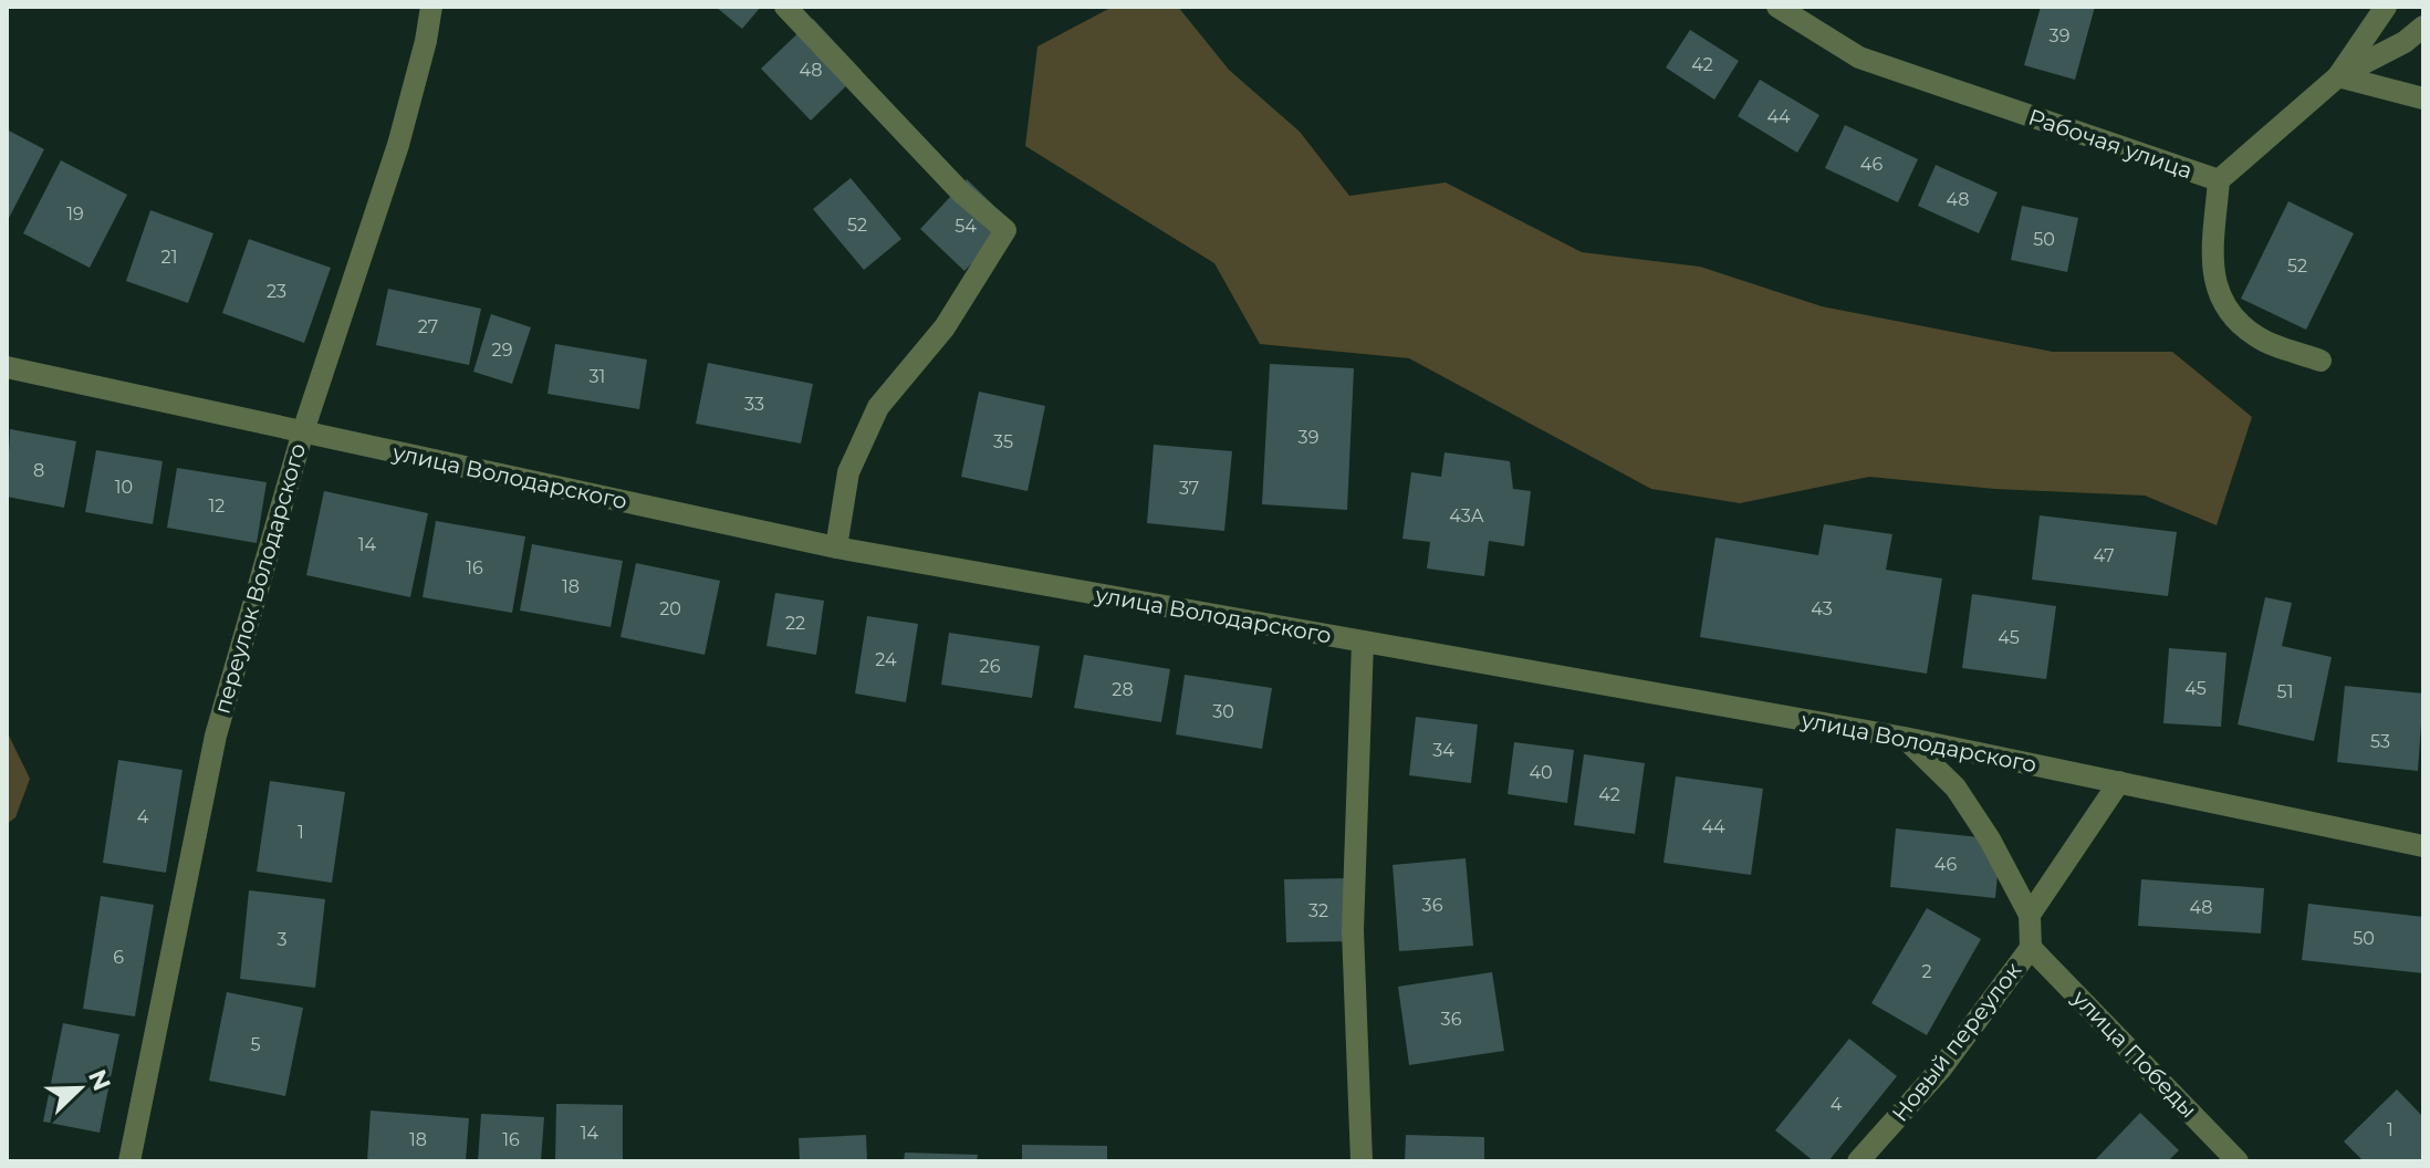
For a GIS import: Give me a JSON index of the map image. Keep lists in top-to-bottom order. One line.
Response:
{"streets":{"street":["Рабочая улица","улица Володарского","переулок Володарского","Новый переулок","улица Победы"]},"crossings":[["улица Володарского","переулок Володарского"],["Новый переулок","улица Победы"]],"house_numbers":["39","42","48","44","46","48","19","52","54","50","21","52","23","27","29","31","33","39","35","8","10","37","12","43А","14","47","16","18","20","43","22","45","24","26","45","28","51","30","53","34","40","42","4","44","1","46","36","48","32","50","3","6","2","36","5","4","1","14","18","16"],"north":"top right"}
